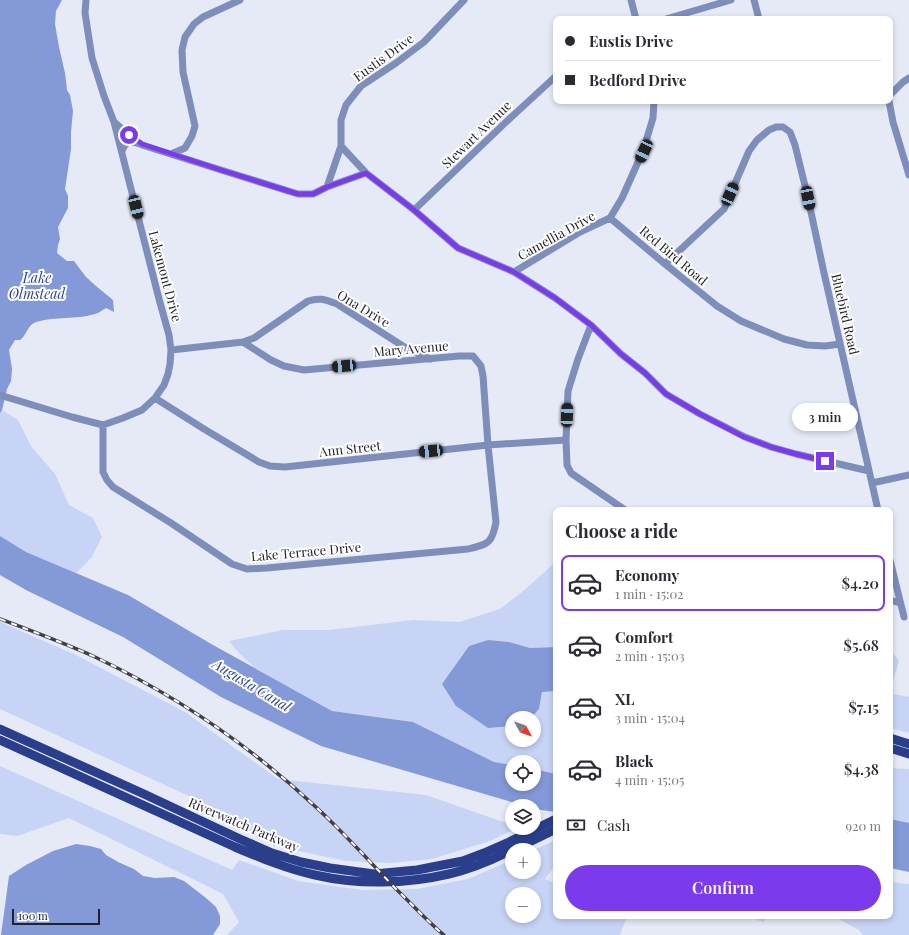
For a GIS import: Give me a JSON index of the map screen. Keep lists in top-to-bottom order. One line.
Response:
{"streets":{"main road":["Riverwatch Parkway"],"street":["Eustis Drive","Stewart Avenue","Camellia Drive","Red Bird Road","Lakemont Drive","Ona Drive","Bluebird Road","Mary Avenue","Ann Street","Lake Terrace Drive"]},"crossings":[["Camellia Drive","Red Bird Road"],["Red Bird Road","Bluebird Road"],["Lakemont Drive","Ann Street"],["Lakemont Drive","Lake Terrace Drive"],["Ona Drive","Mary Avenue"],["Mary Avenue","Ann Street"],["Mary Avenue","Lake Terrace Drive"],["Ann Street","Lake Terrace Drive"]],"water":["Lake Olmstead","Augusta Canal"],"scale_bar":"100 m","north":"bottom right","page":{"banner":["Eustis Drive","Bedford Drive"],"bubble":"3 min","heading":"Choose a ride","list":[{"name":"Economy","note":"1 min · 15:02","value":"$4.20"},{"name":"Comfort","note":"2 min · 15:03","value":"$5.68"},{"name":"XL","note":"3 min · 15:04","value":"$7.15"},{"name":"Black","note":"4 min · 15:05","value":"$4.38"}],"map_buttons":["+","−"],"pay":["Cash","920 m"],"buttons":"Confirm","scale":"100 m"}}
